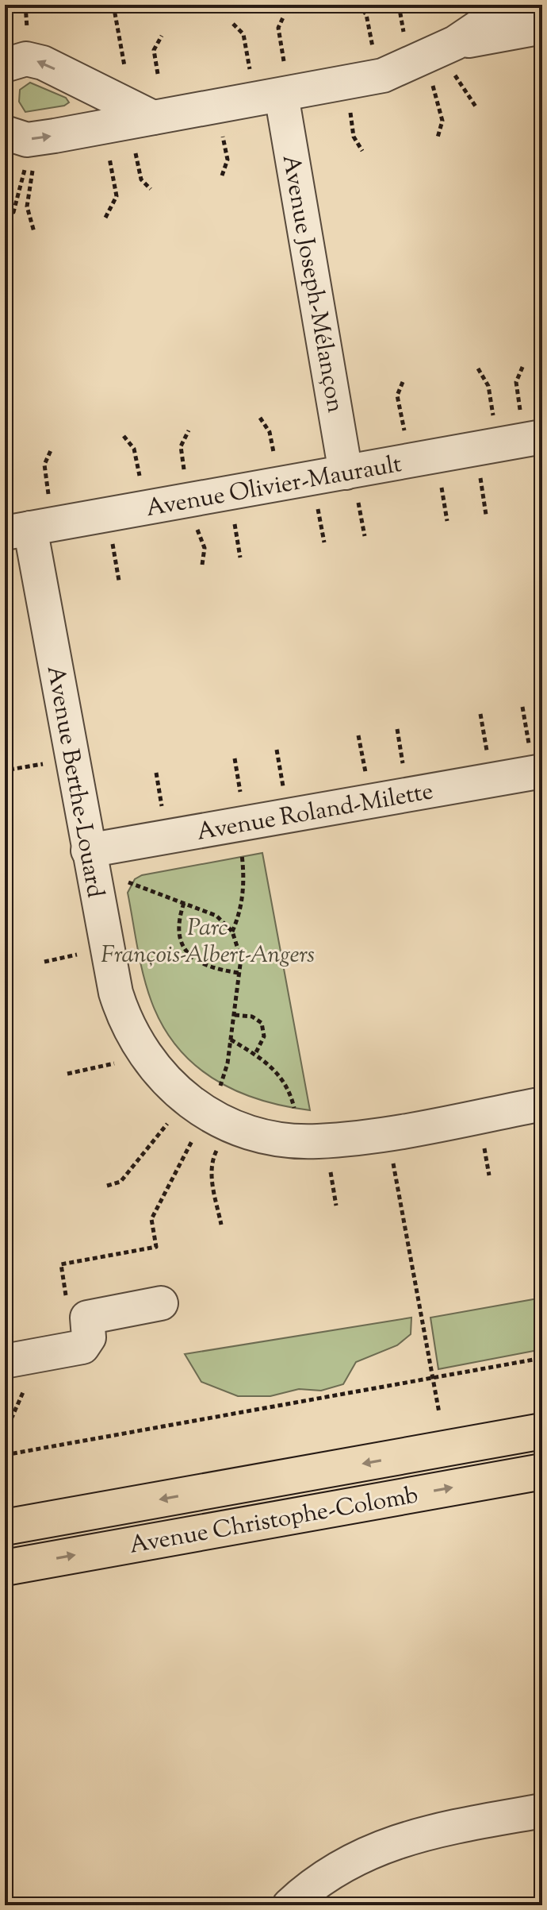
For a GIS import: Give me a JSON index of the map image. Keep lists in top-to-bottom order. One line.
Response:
{"streets":{"main road":["Avenue Christophe-Colomb"],"street":["Avenue Joseph-Mélançon","Avenue Olivier-Maurault","Avenue Berthe-Louard","Avenue Roland-Milette"]},"crossings":[["Avenue Joseph-Mélançon","Avenue Olivier-Maurault"],["Avenue Olivier-Maurault","Avenue Berthe-Louard"],["Avenue Berthe-Louard","Avenue Roland-Milette"]],"parks":["Parc François-Albert-Angers"]}
